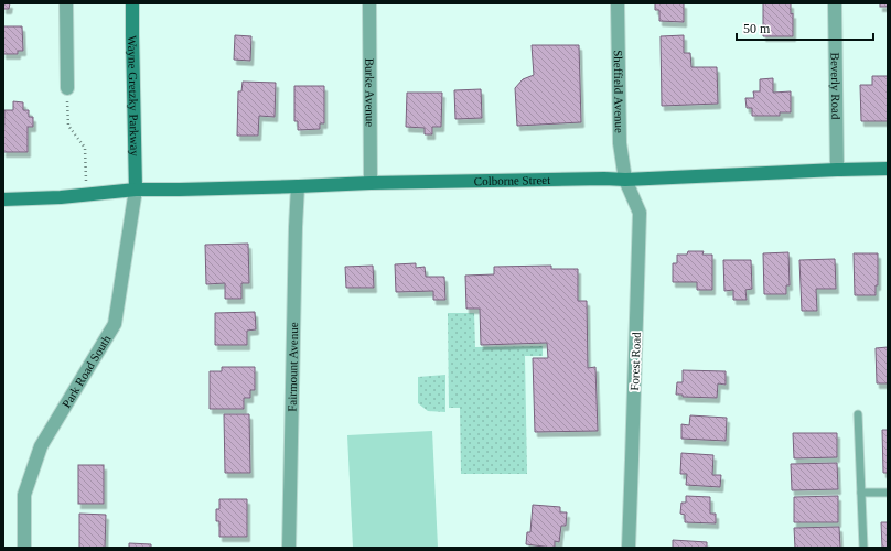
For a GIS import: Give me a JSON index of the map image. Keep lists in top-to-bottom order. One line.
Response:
{"streets":{"main road":["Wayne Gretzky Parkway","Colborne Street"],"street":["Beverly Road","Sheffield Avenue","Burke Avenue","Forest Road","Fairmount Avenue","Park Road South"]},"crossings":[["Beverly Road","Colborne Street"],["Sheffield Avenue","Colborne Street"],["Sheffield Avenue","Forest Road"],["Burke Avenue","Colborne Street"],["Wayne Gretzky Parkway","Colborne Street"],["Wayne Gretzky Parkway","Park Road South"],["Colborne Street","Forest Road"],["Colborne Street","Fairmount Avenue"],["Colborne Street","Park Road South"]],"scale_bar":"50 m"}
